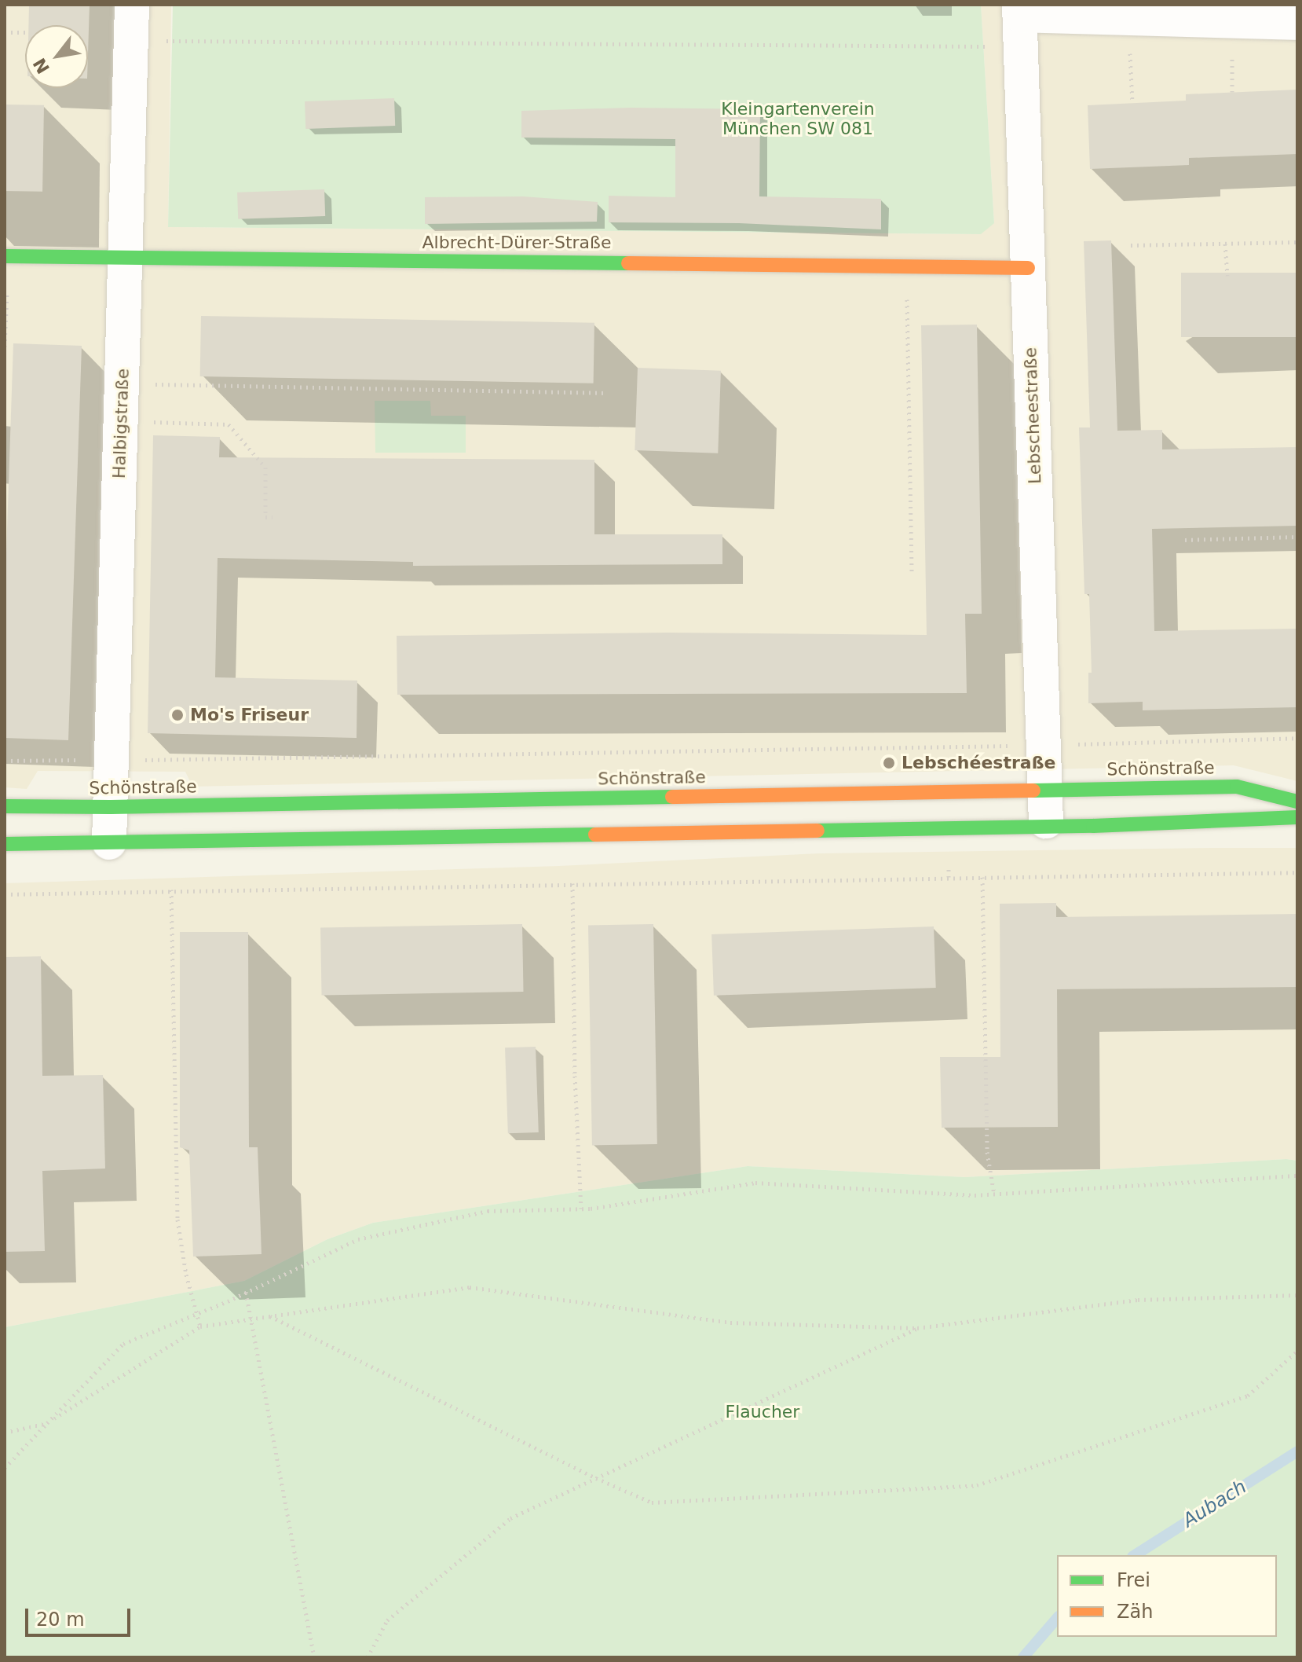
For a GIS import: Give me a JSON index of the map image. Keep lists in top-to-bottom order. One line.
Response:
{"streets":{"street":["Albrecht-Dürer-Straße","Lebscheestraße","Halbigstraße","Schönstraße"]},"crossings":[["Albrecht-Dürer-Straße","Lebscheestraße"],["Albrecht-Dürer-Straße","Halbigstraße"],["Lebscheestraße","Schönstraße"],["Halbigstraße","Schönstraße"]],"water":["Aubach"],"parks":["Kleingartenverein München SW 081","Flaucher"],"places":["Mo's Friseur","Lebschéestraße"],"legend":["Frei","Zäh"],"scale_bar":"20 m","north":"bottom left"}
